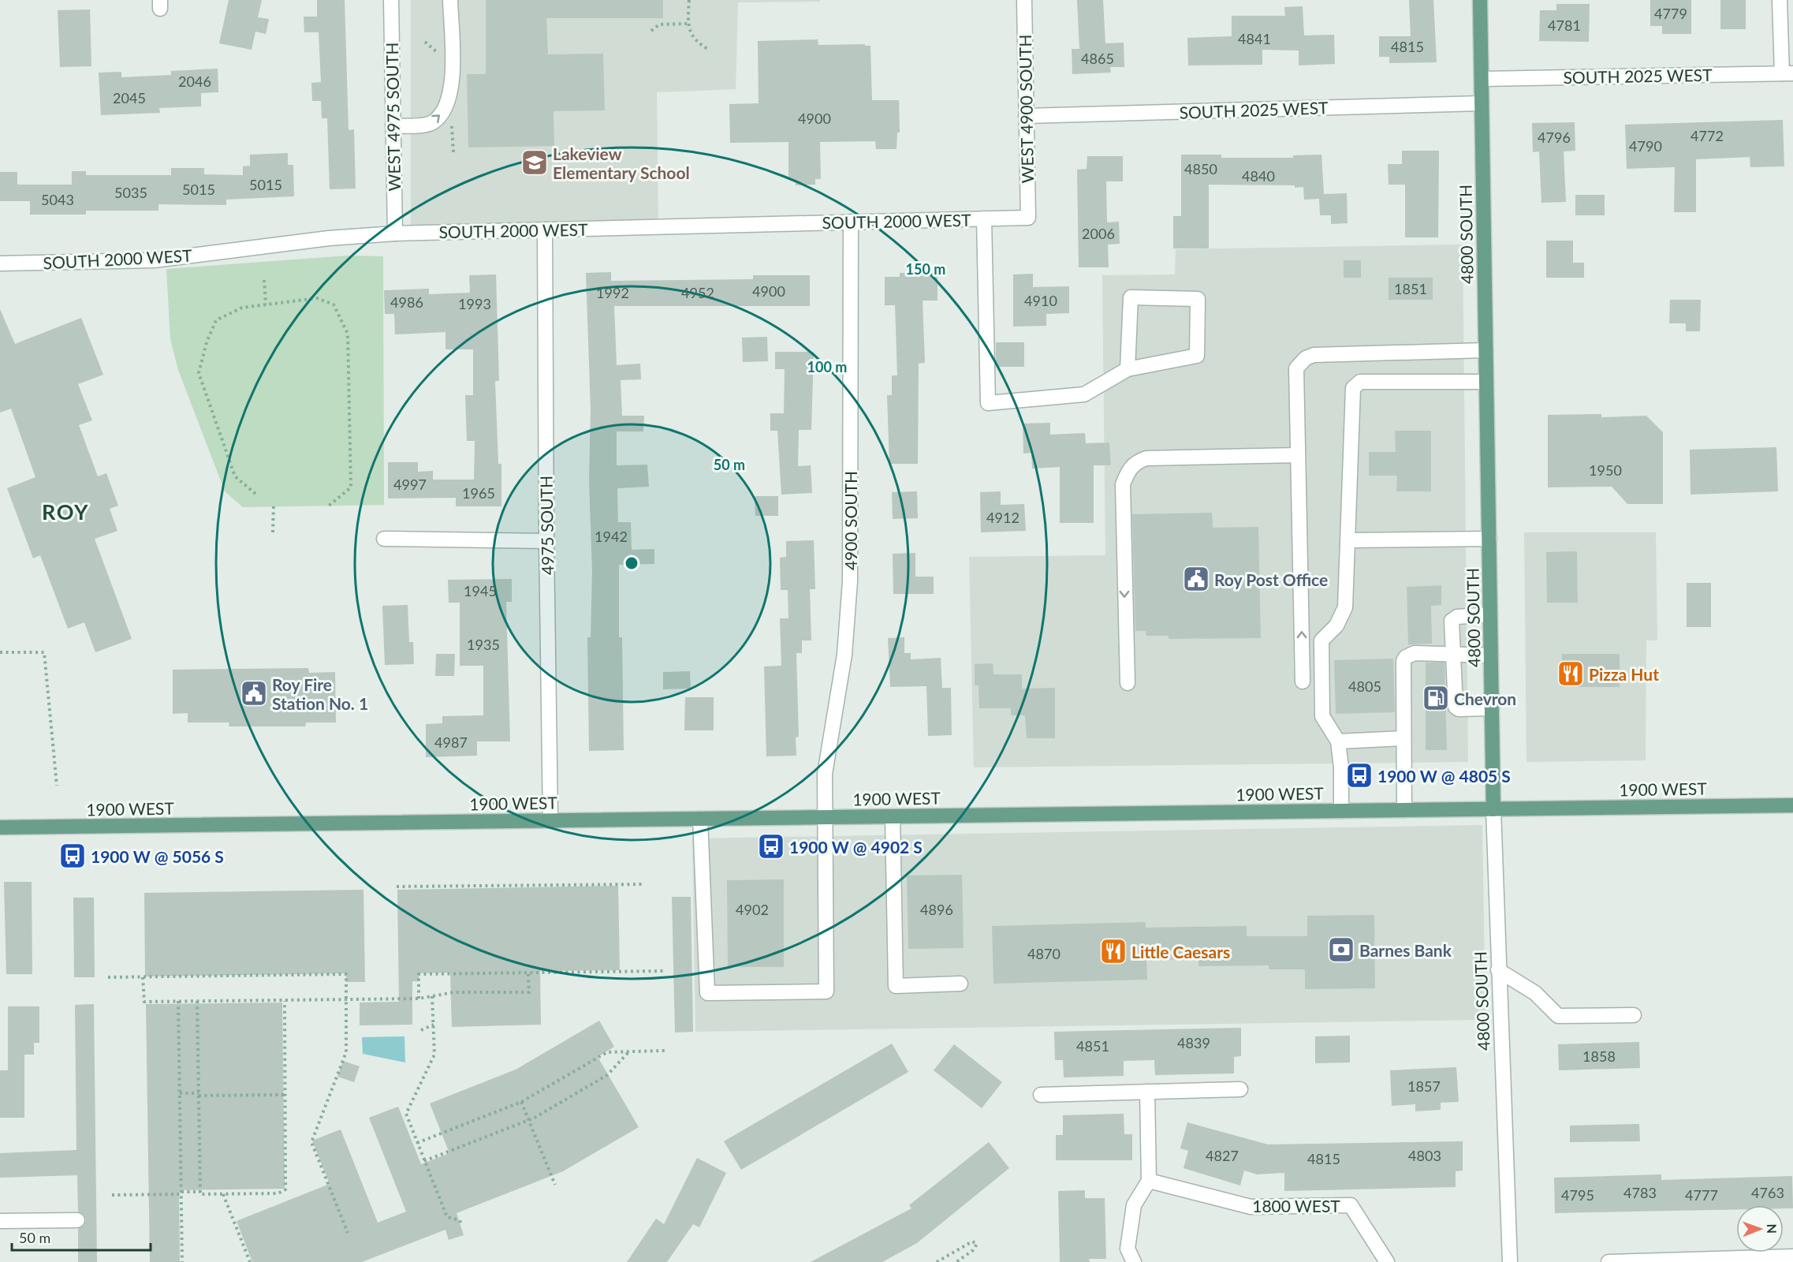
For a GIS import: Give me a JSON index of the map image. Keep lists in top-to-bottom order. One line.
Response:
{"streets":{"main road":["4800 SOUTH","1900 WEST"],"street":["SOUTH 2025 WEST","WEST 4900 SOUTH","WEST 4975 SOUTH","SOUTH 2000 WEST","4900 SOUTH","4975 SOUTH","1800 WEST"]},"crossings":[["SOUTH 2025 WEST","WEST 4900 SOUTH"],["SOUTH 2025 WEST","4800 SOUTH"],["WEST 4900 SOUTH","SOUTH 2000 WEST"],["WEST 4975 SOUTH","SOUTH 2000 WEST"],["SOUTH 2000 WEST","4900 SOUTH"],["SOUTH 2000 WEST","4975 SOUTH"],["4800 SOUTH","1900 WEST"],["4900 SOUTH","1900 WEST"],["4975 SOUTH","1900 WEST"]],"districts":["ROY"],"places":{"school or university":["Lakeview Elementary School"],"public building":["Roy Post Office","Roy Fire Station No. 1"],"restaurant":["Pizza Hut","Little Caesars"],"fuel station":["Chevron"],"bus stop":["1900 W @ 4805 S","1900 W @ 4902 S","1900 W @ 5056 S"],"bank":["Barnes Bank"]},"house_numbers":["4779","4781","4841","4815","4865","2046","2045","4900","4772","4796","4790","4850","4840","5015","5015","5035","5043","2006","1851","4900","1992","4952","4910","4986","1993","1950","4997","1965","4912","1942","1945","1935","4805","4987","4902","4896","4870","4839","4851","1858","1857","4827","4803","4815","4783","4763","4795","4777"],"scale_bar":"50 m","north":"right","rings":["150 m","100 m","50 m"]}
